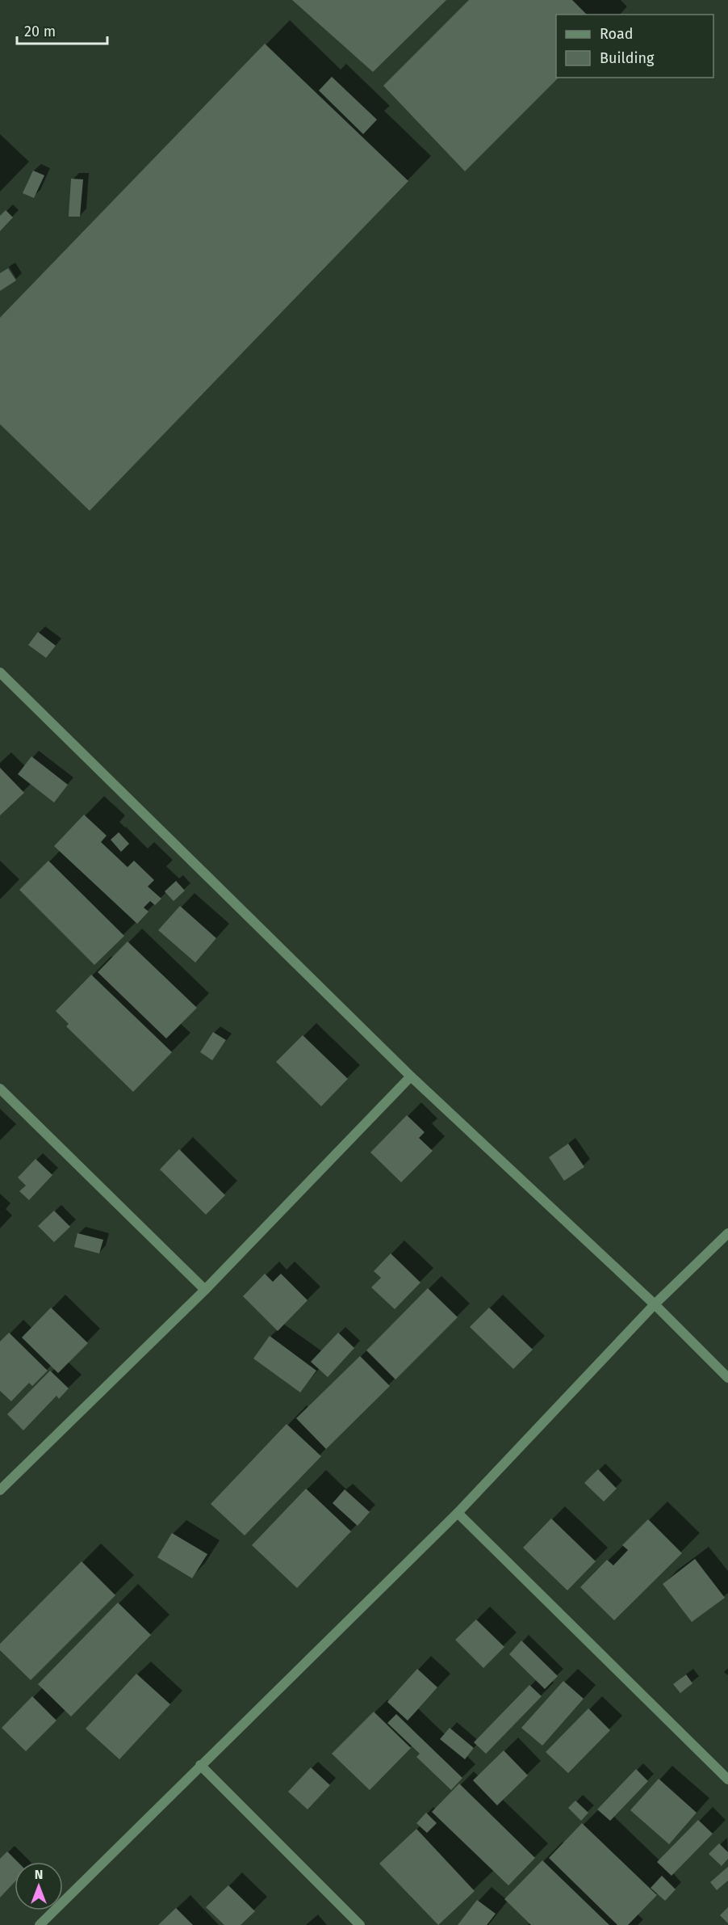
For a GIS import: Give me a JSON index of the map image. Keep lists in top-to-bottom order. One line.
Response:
{"legend":["Road","Building"],"scale_bar":"20 m","north":"top"}
